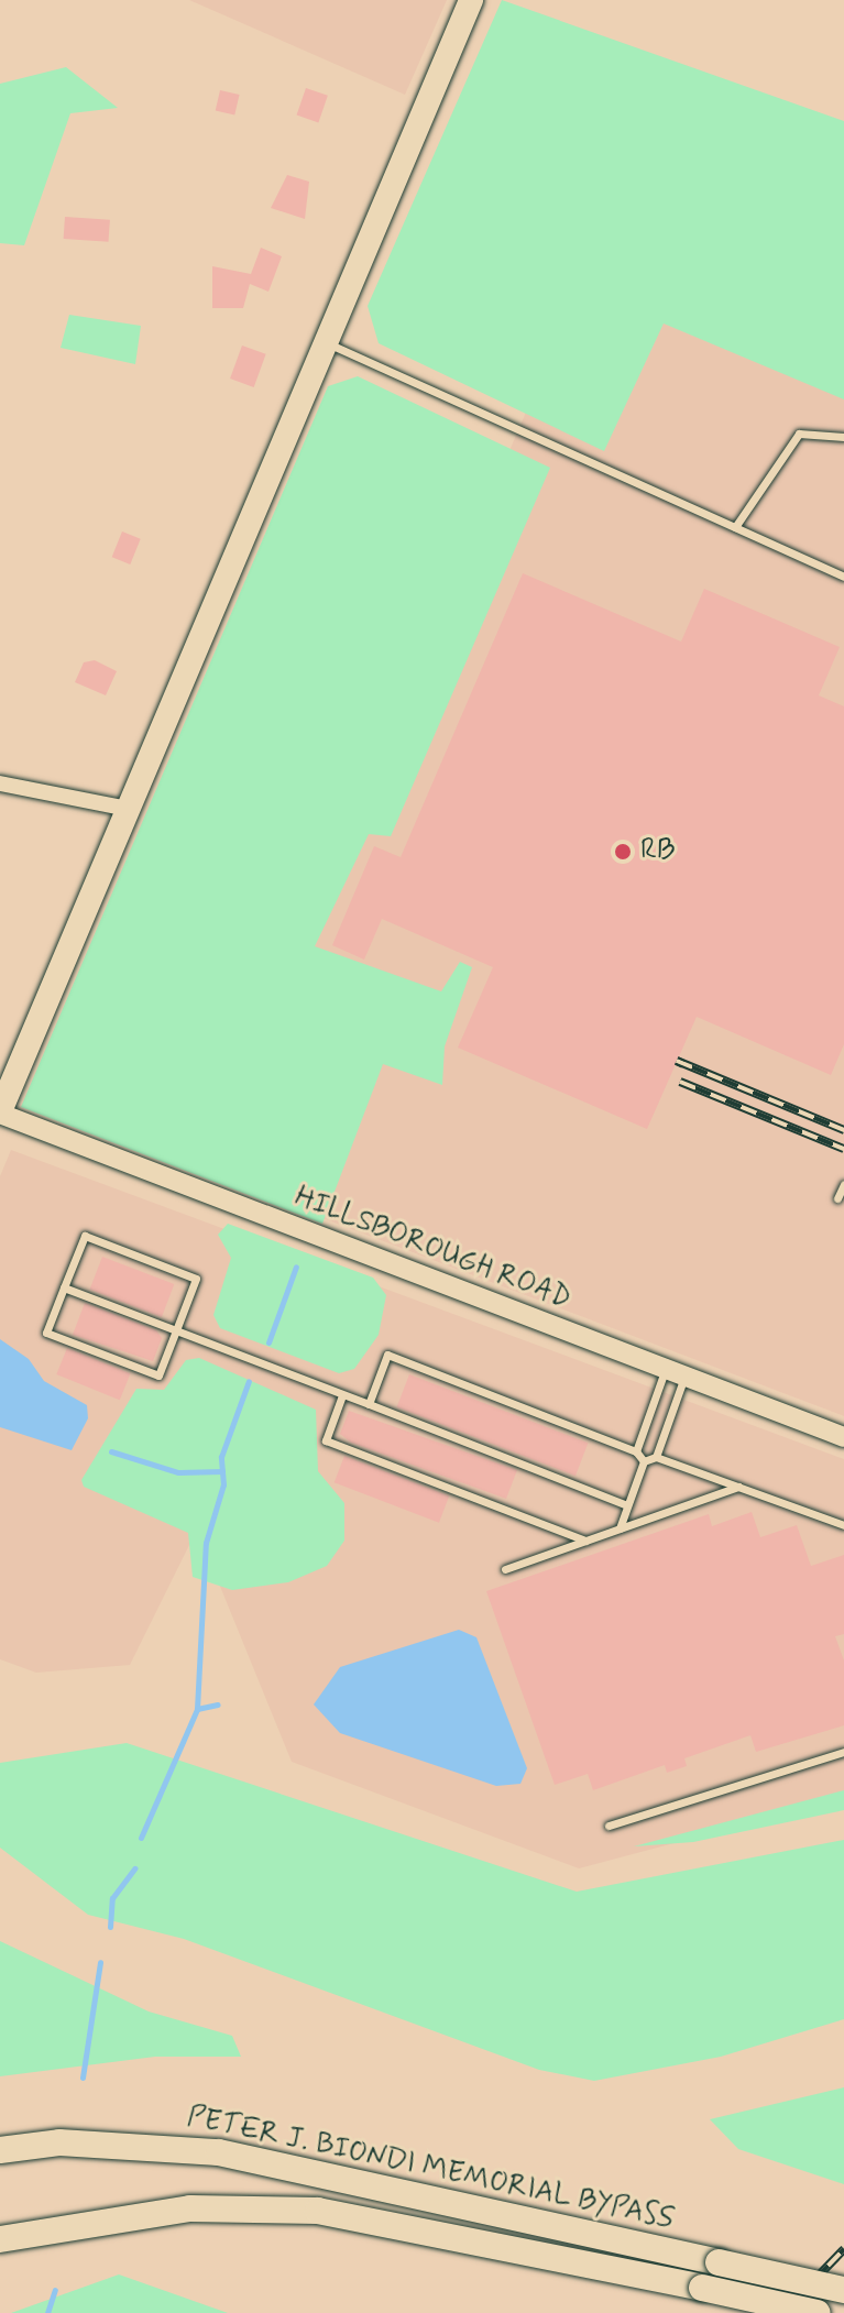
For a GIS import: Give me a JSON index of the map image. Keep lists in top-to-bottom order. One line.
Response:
{"streets":{"highway":["PETER J. BIONDI MEMORIAL BYPASS"],"street":["HILLSBOROUGH ROAD"]},"places":["RB"]}
